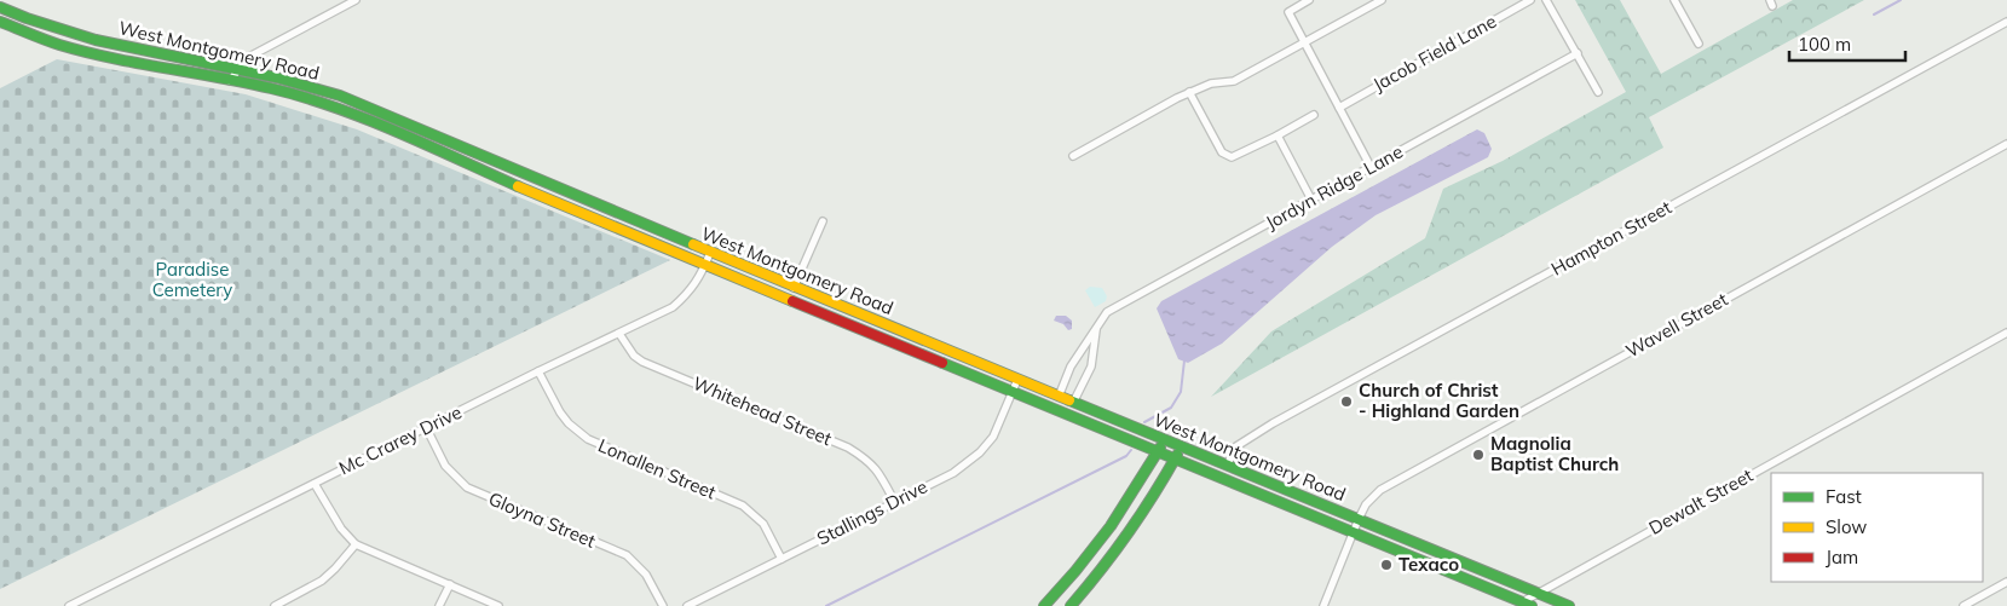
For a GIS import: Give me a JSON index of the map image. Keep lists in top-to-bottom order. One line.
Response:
{"streets":{"main road":["West Montgomery Road"],"street":["Jacob Field Lane","Jordyn Ridge Lane","Hampton Street","Wavell Street","Whitehead Street","Mc Crarey Drive","Lonallen Street","Dewalt Street","Stallings Drive","Gloyna Street"]},"crossings":[["West Montgomery Road","Jordyn Ridge Lane"],["West Montgomery Road","Hampton Street"],["West Montgomery Road","Wavell Street"],["West Montgomery Road","Mc Crarey Drive"],["West Montgomery Road","Dewalt Street"],["West Montgomery Road","Stallings Drive"],["Whitehead Street","Mc Crarey Drive"],["Whitehead Street","Stallings Drive"],["Mc Crarey Drive","Lonallen Street"],["Mc Crarey Drive","Gloyna Street"],["Lonallen Street","Stallings Drive"]],"parks":["Paradise Cemetery"],"places":["Church of Christ - Highland Garden","Magnolia Baptist Church","Texaco"],"legend":["Fast","Slow","Jam"],"scale_bar":"100 m"}
